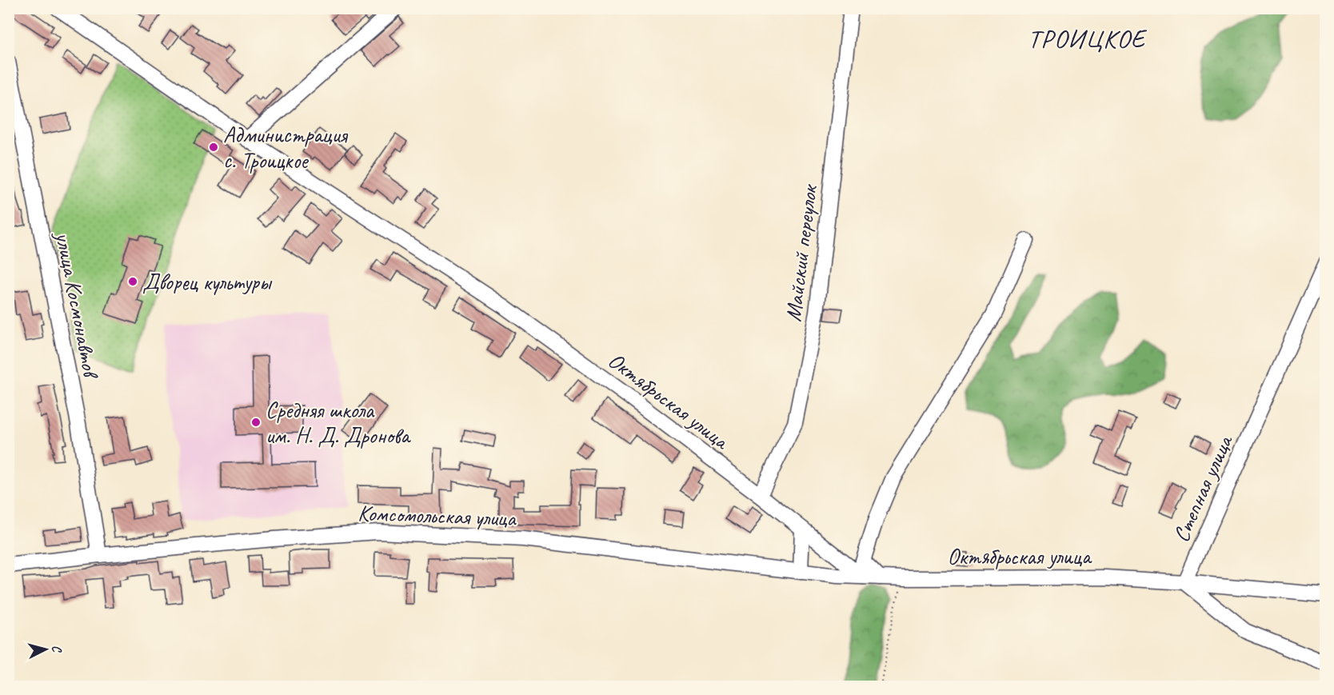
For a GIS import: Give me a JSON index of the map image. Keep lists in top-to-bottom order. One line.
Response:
{"streets":{"street":["Майский переулок","улица Космонавтов","Октябрьская улица","Степная улица","Комсомольская улица"]},"crossings":[["Майский переулок","Октябрьская улица"],["улица Космонавтов","Комсомольская улица"],["Октябрьская улица","Степная улица"],["Октябрьская улица","Комсомольская улица"]],"districts":["ТРОИЦКОЕ"],"places":["Администрация с. Троицкое","Дворец культуры","Средняя школа им. Н. Д. Дронова"],"north":"right"}
